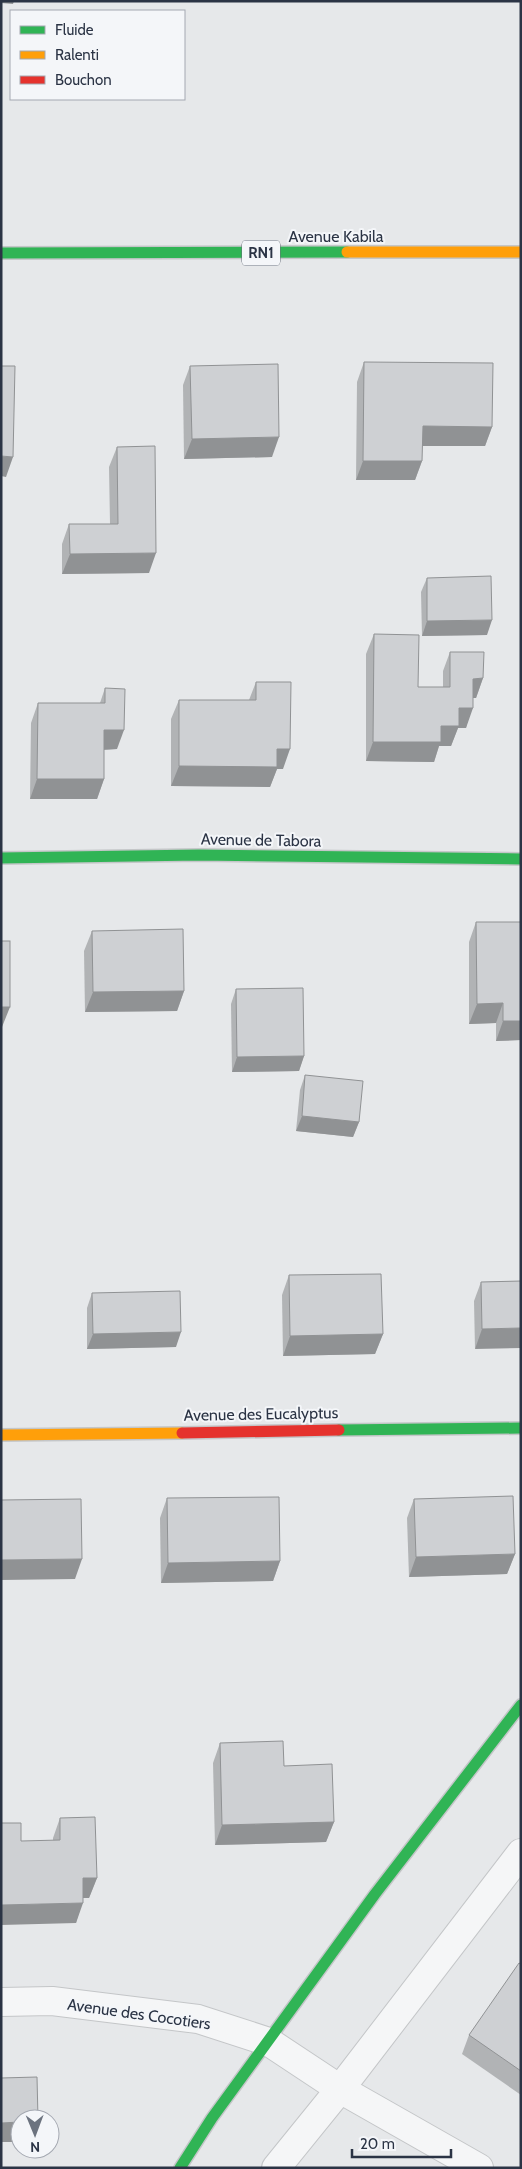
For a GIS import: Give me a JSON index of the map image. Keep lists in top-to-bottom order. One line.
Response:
{"streets":{"main road":["Avenue Kabila","RN1","Avenue de Tabora","Avenue des Eucalyptus"],"street":["Avenue des Cocotiers"]},"legend":["Fluide","Ralenti","Bouchon"],"scale_bar":"20 m","north":"bottom"}
